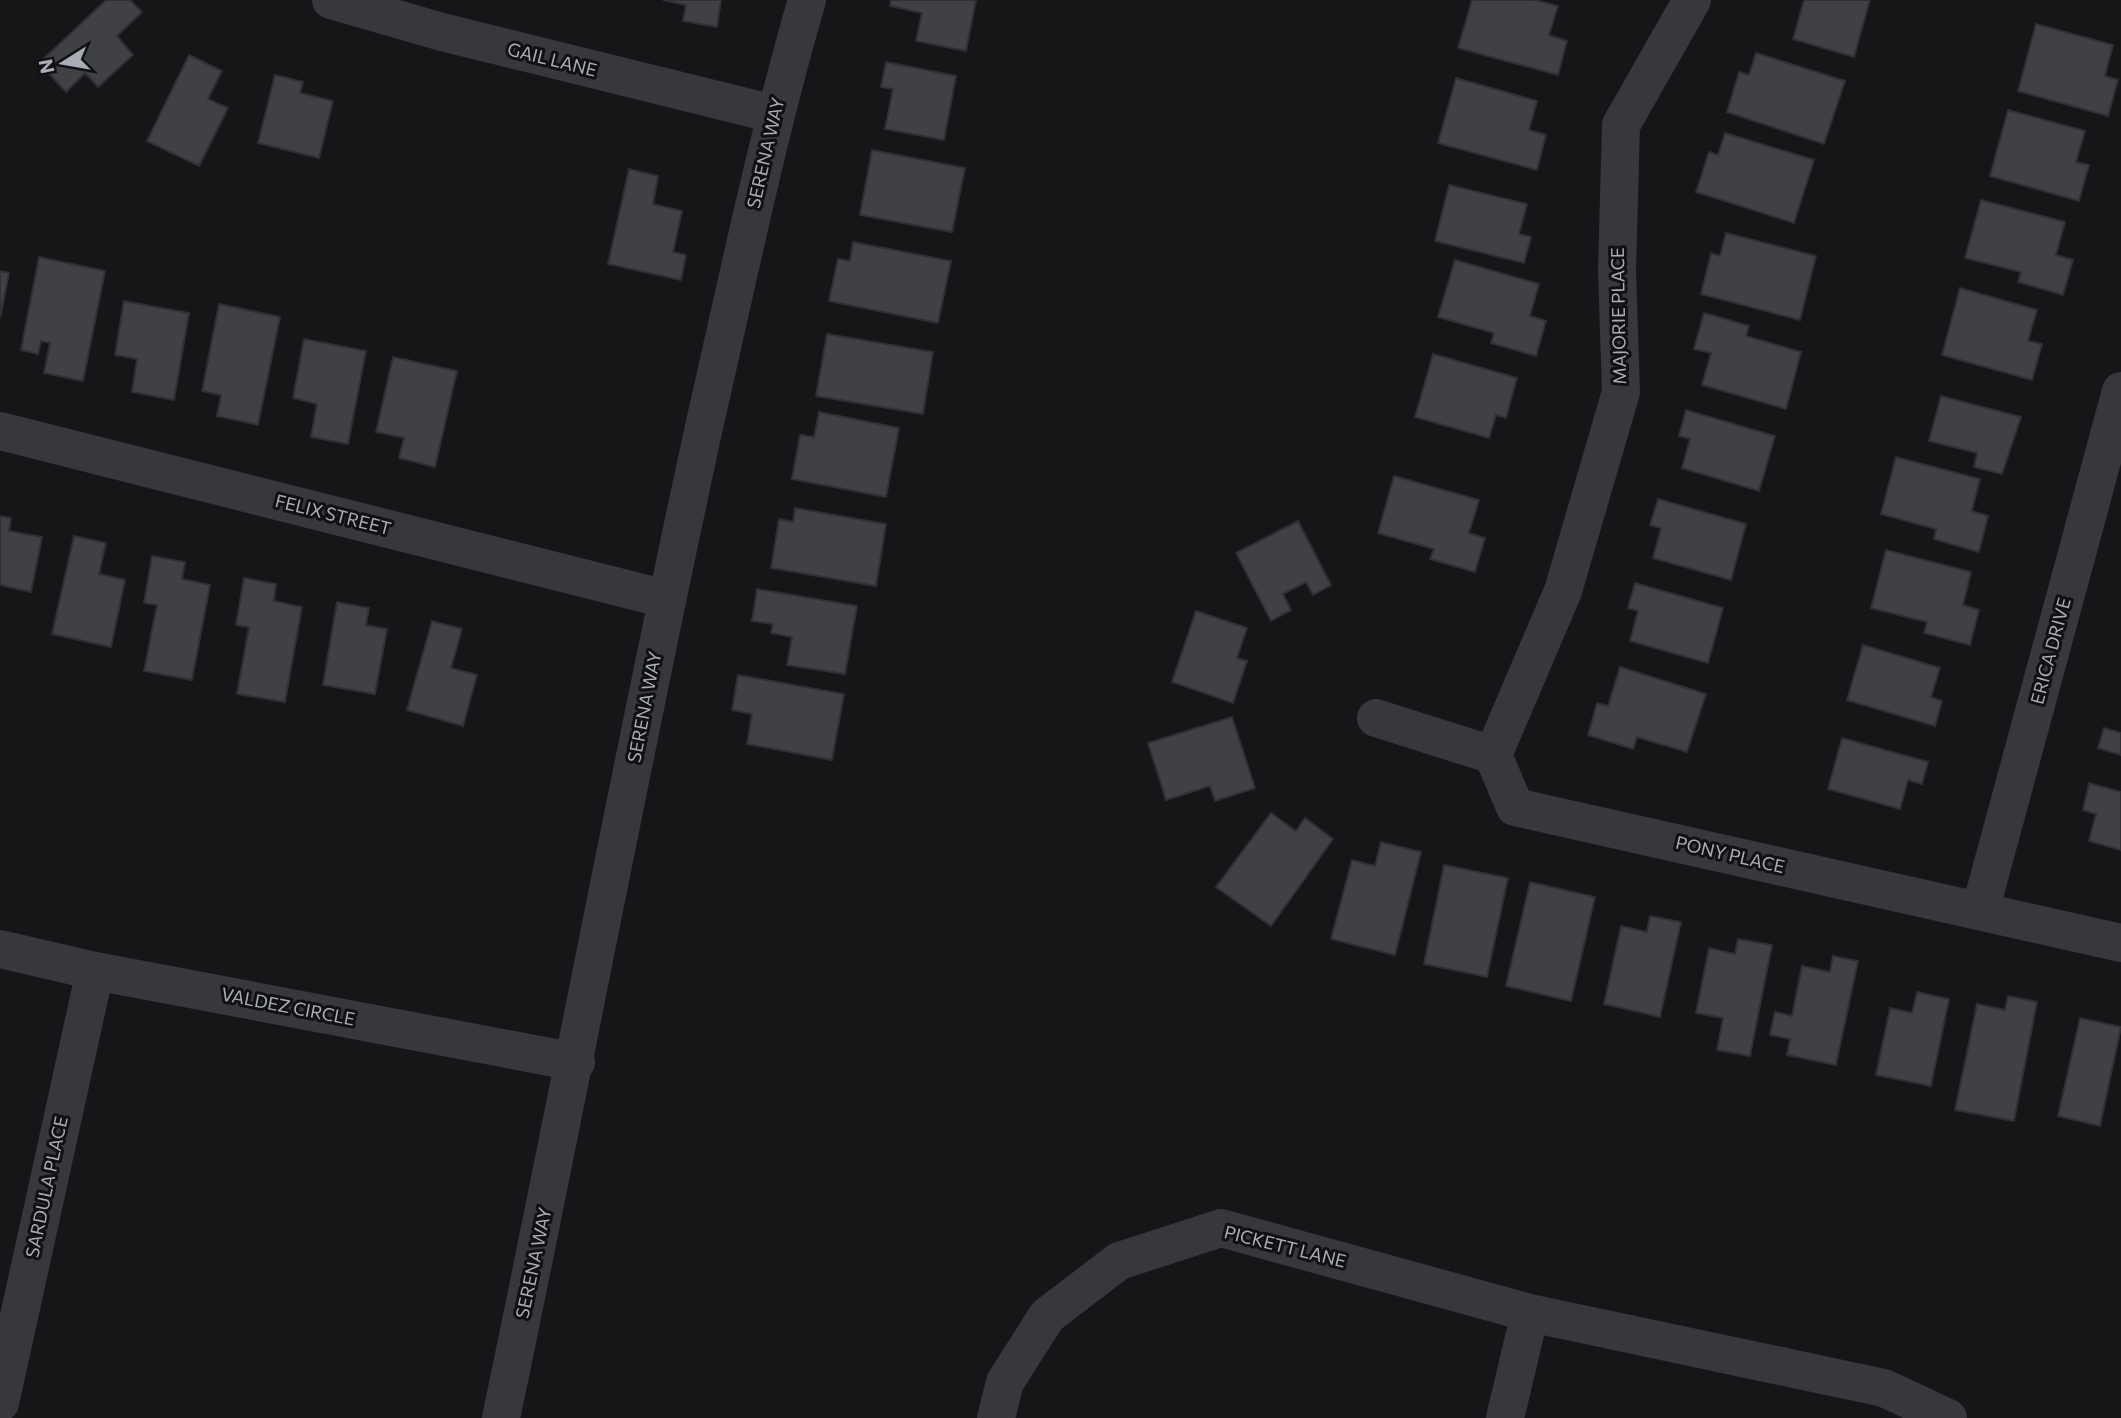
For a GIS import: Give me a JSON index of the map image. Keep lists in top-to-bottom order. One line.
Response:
{"streets":{"street":["GAIL LANE","SERENA WAY","MAJORIE PLACE","FELIX STREET","ERICA DRIVE","PONY PLACE","VALDEZ CIRCLE","SARDULA PLACE","PICKETT LANE"]},"crossings":[["GAIL LANE","SERENA WAY"],["SERENA WAY","FELIX STREET"],["SERENA WAY","VALDEZ CIRCLE"],["MAJORIE PLACE","PONY PLACE"],["ERICA DRIVE","PONY PLACE"],["VALDEZ CIRCLE","SARDULA PLACE"]],"north":"left"}
